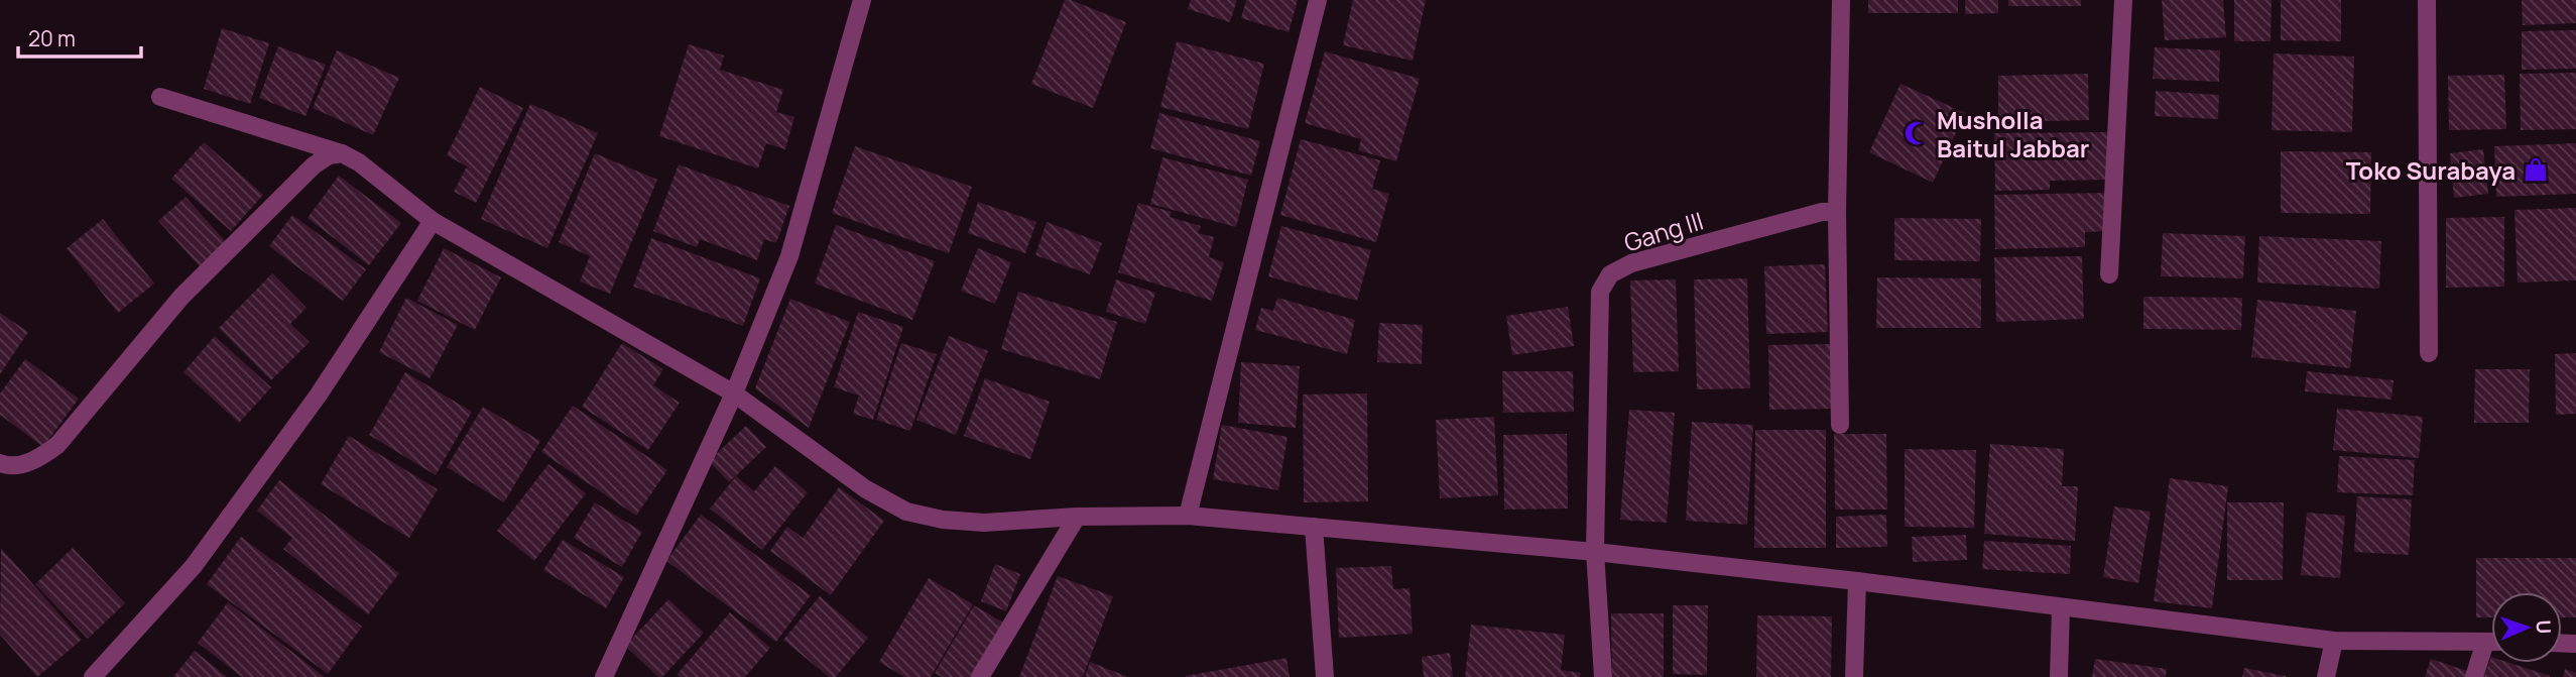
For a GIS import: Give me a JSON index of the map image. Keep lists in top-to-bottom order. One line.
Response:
{"streets":{"street":["Gang III"]},"places":{"mosque":["Musholla Baitul Jabbar"],"shop":["Toko Surabaya"]},"scale_bar":"20 m","north":"right"}
